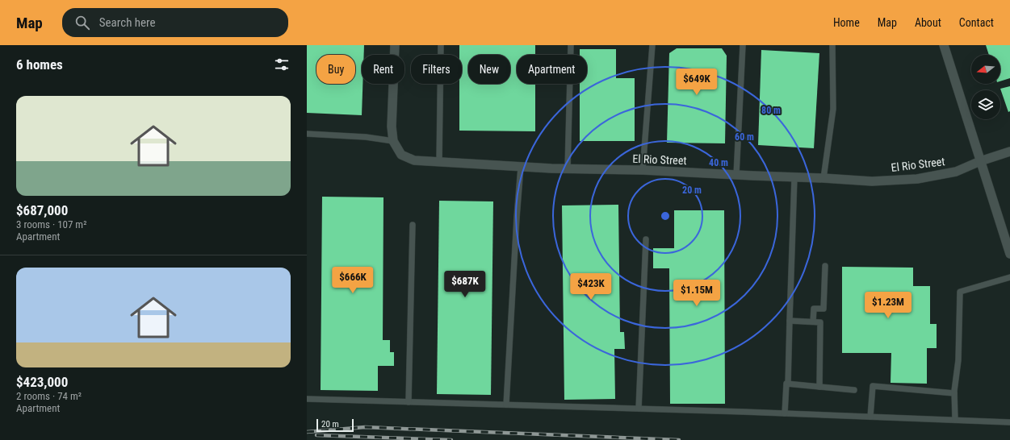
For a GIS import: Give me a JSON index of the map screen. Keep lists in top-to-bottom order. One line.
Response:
{"streets":{"street":["El Rio Street"]},"scale_bar":"20 m","north":"left","page":{"header":"Map","search":"Search here","nav":["Home","Map","About","Contact"],"heading":"6 homes","chip":["Buy","Rent","Filters","New","Apartment"],"price":["$649K","$666K","$687K","$423K","$1.15M","$1.23M"],"list":[{"name":"$687,000","note":"3 rooms · 107 m² · Apartment"},{"name":"$423,000","note":"2 rooms · 74 m² · Apartment"}],"scale":"20 m"},"rings":["80 m","60 m","40 m","20 m"]}
